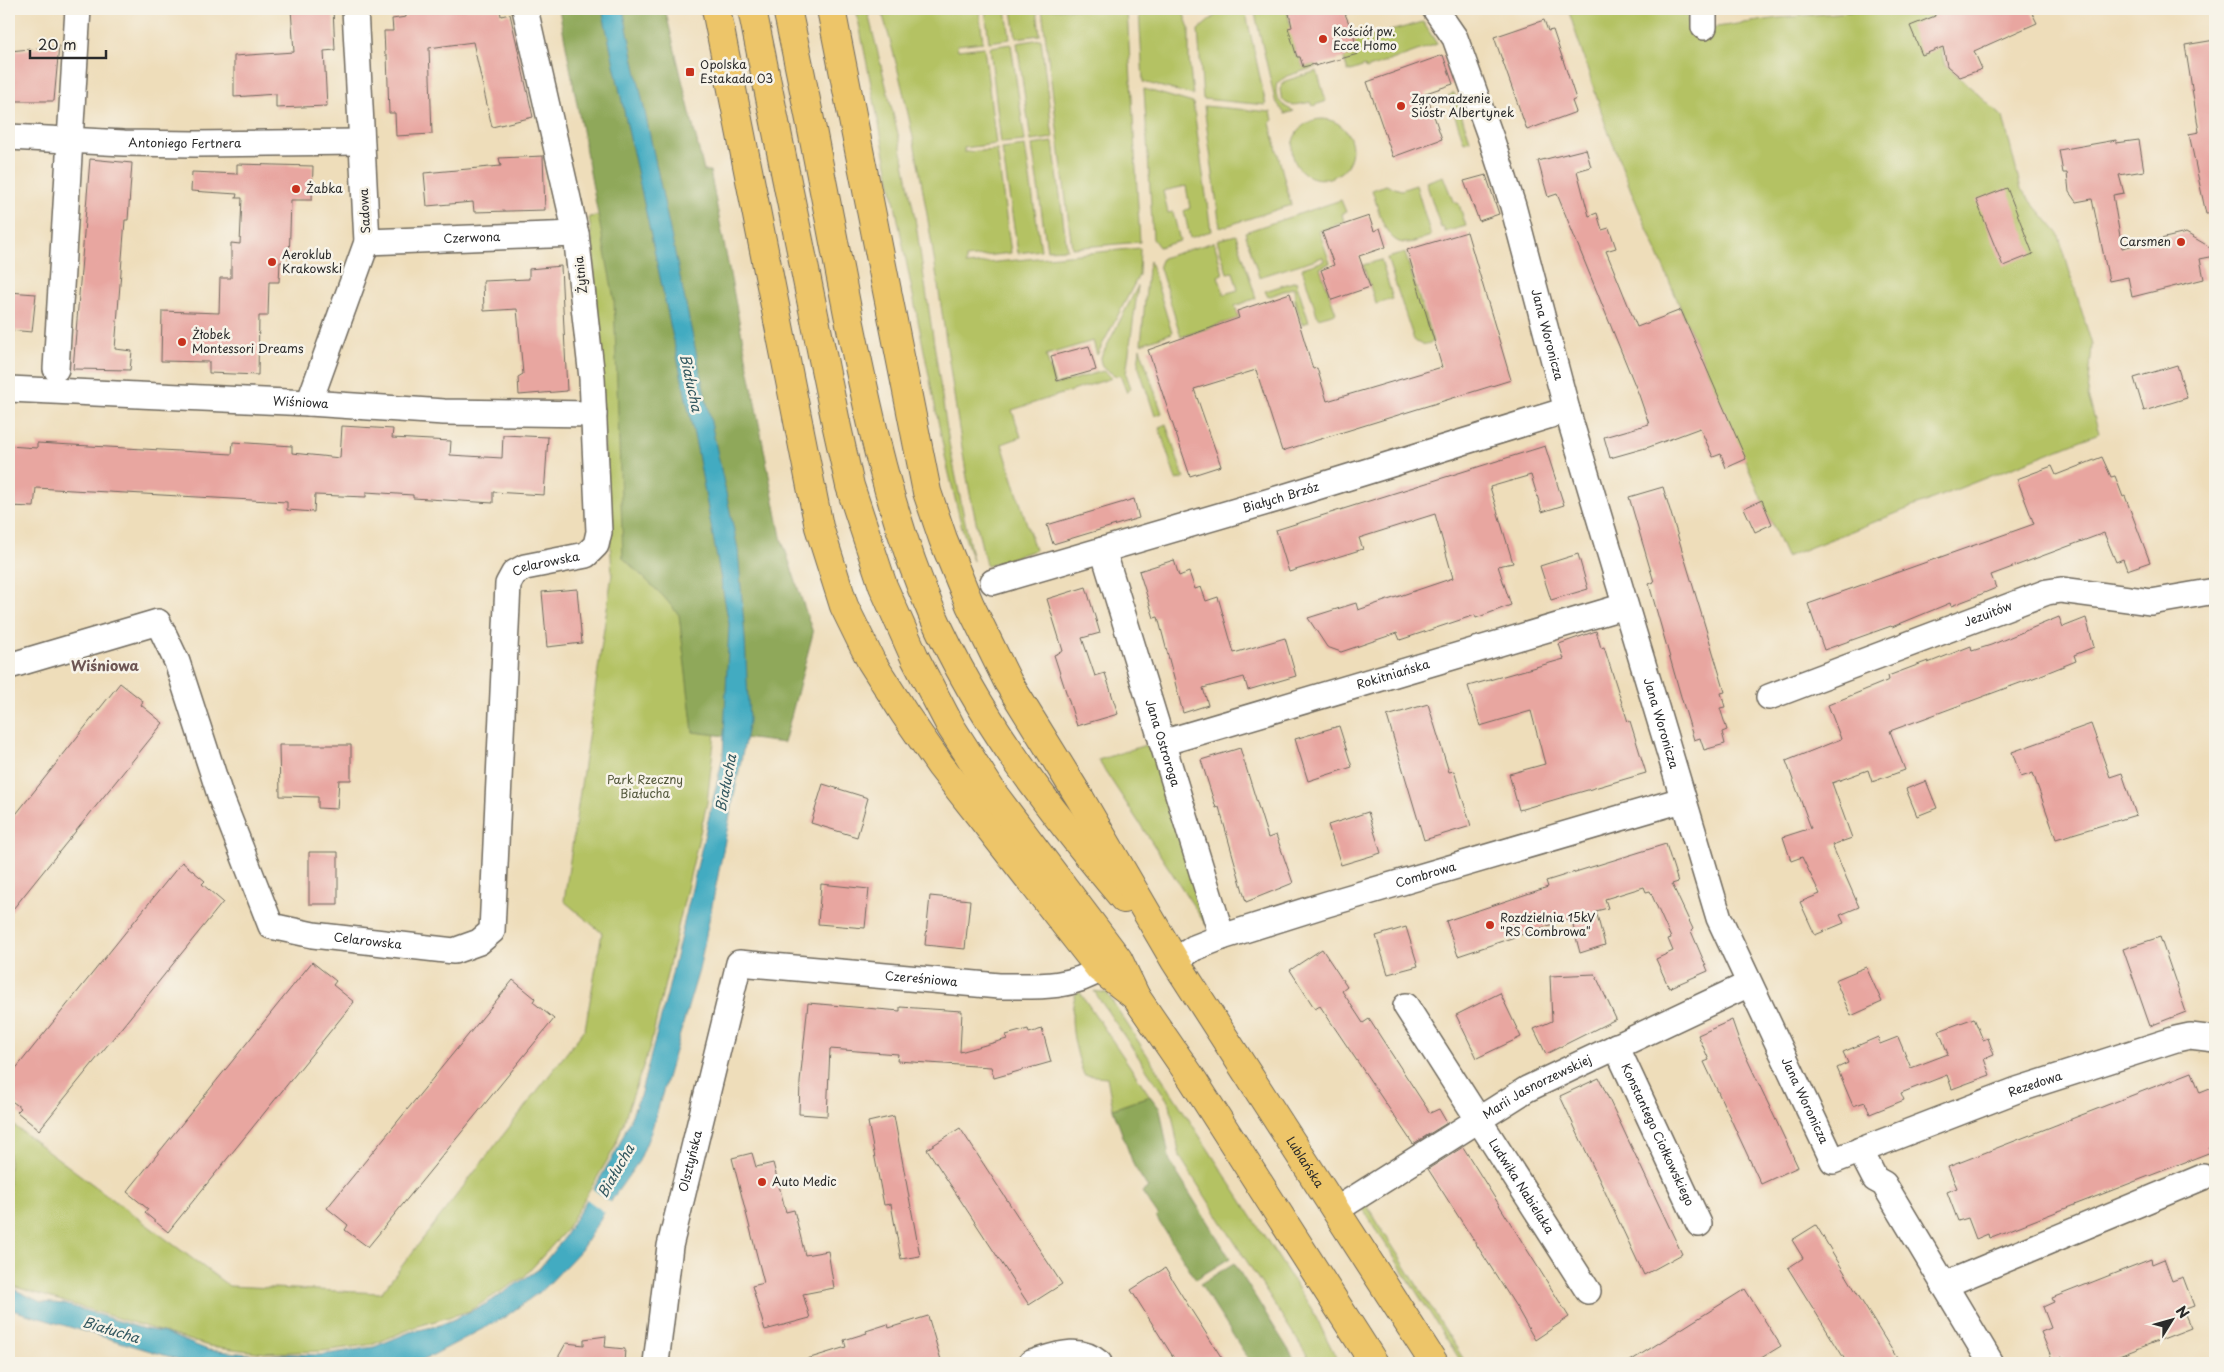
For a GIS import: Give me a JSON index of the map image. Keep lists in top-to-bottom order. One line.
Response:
{"streets":{"main road":["Lublańska"],"street":["Antoniego Fertnera","Sadowa","Czerwona","Żytnia","Jana Woronicza","Wiśniowa","Białych Brzóz","Celarowska","Jezuitów","Rokitniańska","Jana Ostroroga","Combrowa","Czereśniowa","Rezedowa","Marii Jasnorzewskiej","Konstantego Ciołkowskiego","Olsztyńska","Ludwika Nabielaka"]},"crossings":[["Antoniego Fertnera","Sadowa"],["Sadowa","Czerwona"],["Sadowa","Wiśniowa"],["Czerwona","Żytnia"],["Żytnia","Wiśniowa"],["Żytnia","Celarowska"],["Jana Woronicza","Białych Brzóz"],["Jana Woronicza","Rokitniańska"],["Jana Woronicza","Combrowa"],["Jana Woronicza","Rezedowa"],["Jana Woronicza","Marii Jasnorzewskiej"],["Białych Brzóz","Jana Ostroroga"],["Rokitniańska","Jana Ostroroga"],["Jana Ostroroga","Combrowa"],["Combrowa","Lublańska"],["Czereśniowa","Olsztyńska"],["Marii Jasnorzewskiej","Konstantego Ciołkowskiego"],["Marii Jasnorzewskiej","Lublańska"],["Marii Jasnorzewskiej","Ludwika Nabielaka"]],"districts":["Wiśniowa"],"water":["Białucha"],"parks":["Park Rzeczny Białucha"],"places":{"other":["Kościół pw. Ecce Homo","Zgromadzenie Sióstr Albertynek","Żabka","Carsmen","Aeroklub Krakowski","Żłobek Montessori Dreams","Rozdzielnia 15kV \"RS Combrowa\"","Auto Medic"],"transit":["Opolska Estakada 03"]},"scale_bar":"20 m","north":"top right"}
